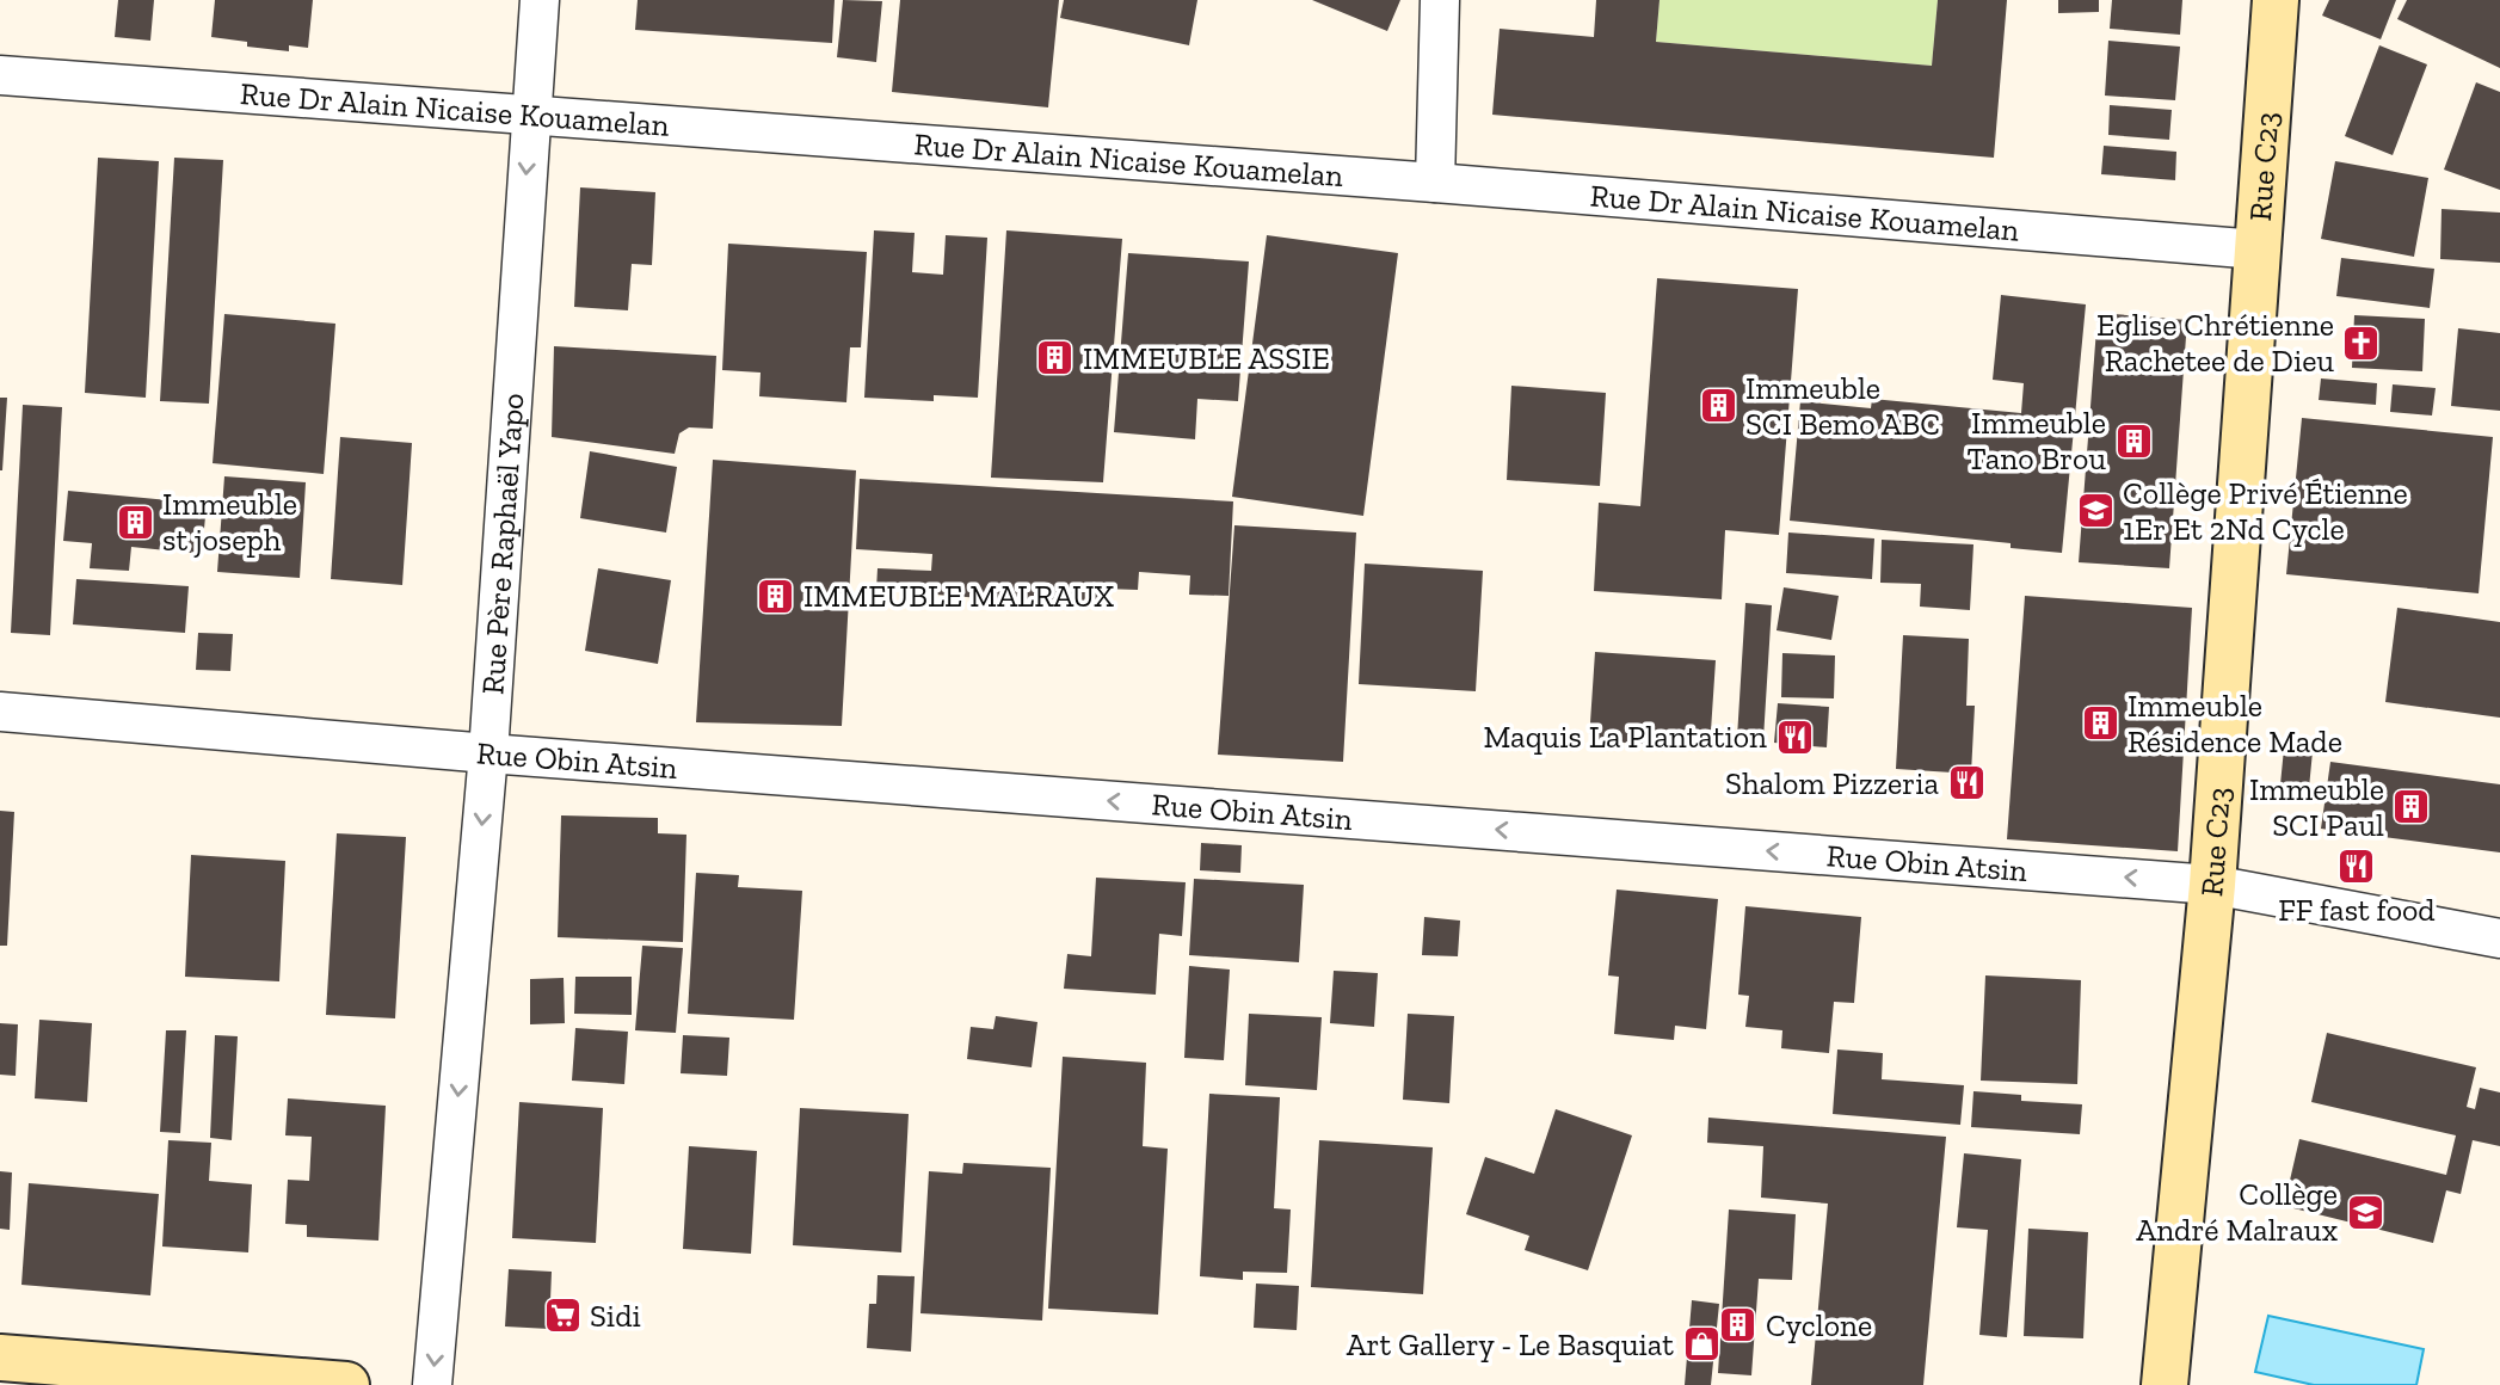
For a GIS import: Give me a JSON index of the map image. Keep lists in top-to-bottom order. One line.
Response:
{"streets":{"street":["Rue Dr Alain Nicaise Kouamelan","Rue C23","Rue Père Raphaël Yapo","Rue Obin Atsin"]},"crossings":[["Rue Dr Alain Nicaise Kouamelan","Rue C23"],["Rue Dr Alain Nicaise Kouamelan","Rue Père Raphaël Yapo"],["Rue C23","Rue Obin Atsin"],["Rue Père Raphaël Yapo","Rue Obin Atsin"]],"one_way":["Rue Père Raphaël Yapo","Rue Obin Atsin"],"places":{"church":["Eglise Chrétienne Rachetee de Dieu"],"building":["IMMEUBLE ASSIE","Immeuble SCI Bemo ABC","Immeuble Tano Brou","Immeuble st joseph","IMMEUBLE MALRAUX","Immeuble Résidence Made","Immeuble SCI Paul","Cyclone"],"school or university":["Collège Privé Étienne 1Er Et 2Nd Cycle","Collège André Malraux"],"restaurant":["Maquis La Plantation","Shalom Pizzeria","FF fast food"],"supermarket":["Sidi"],"shop":["Art Gallery - Le Basquiat"]}}
